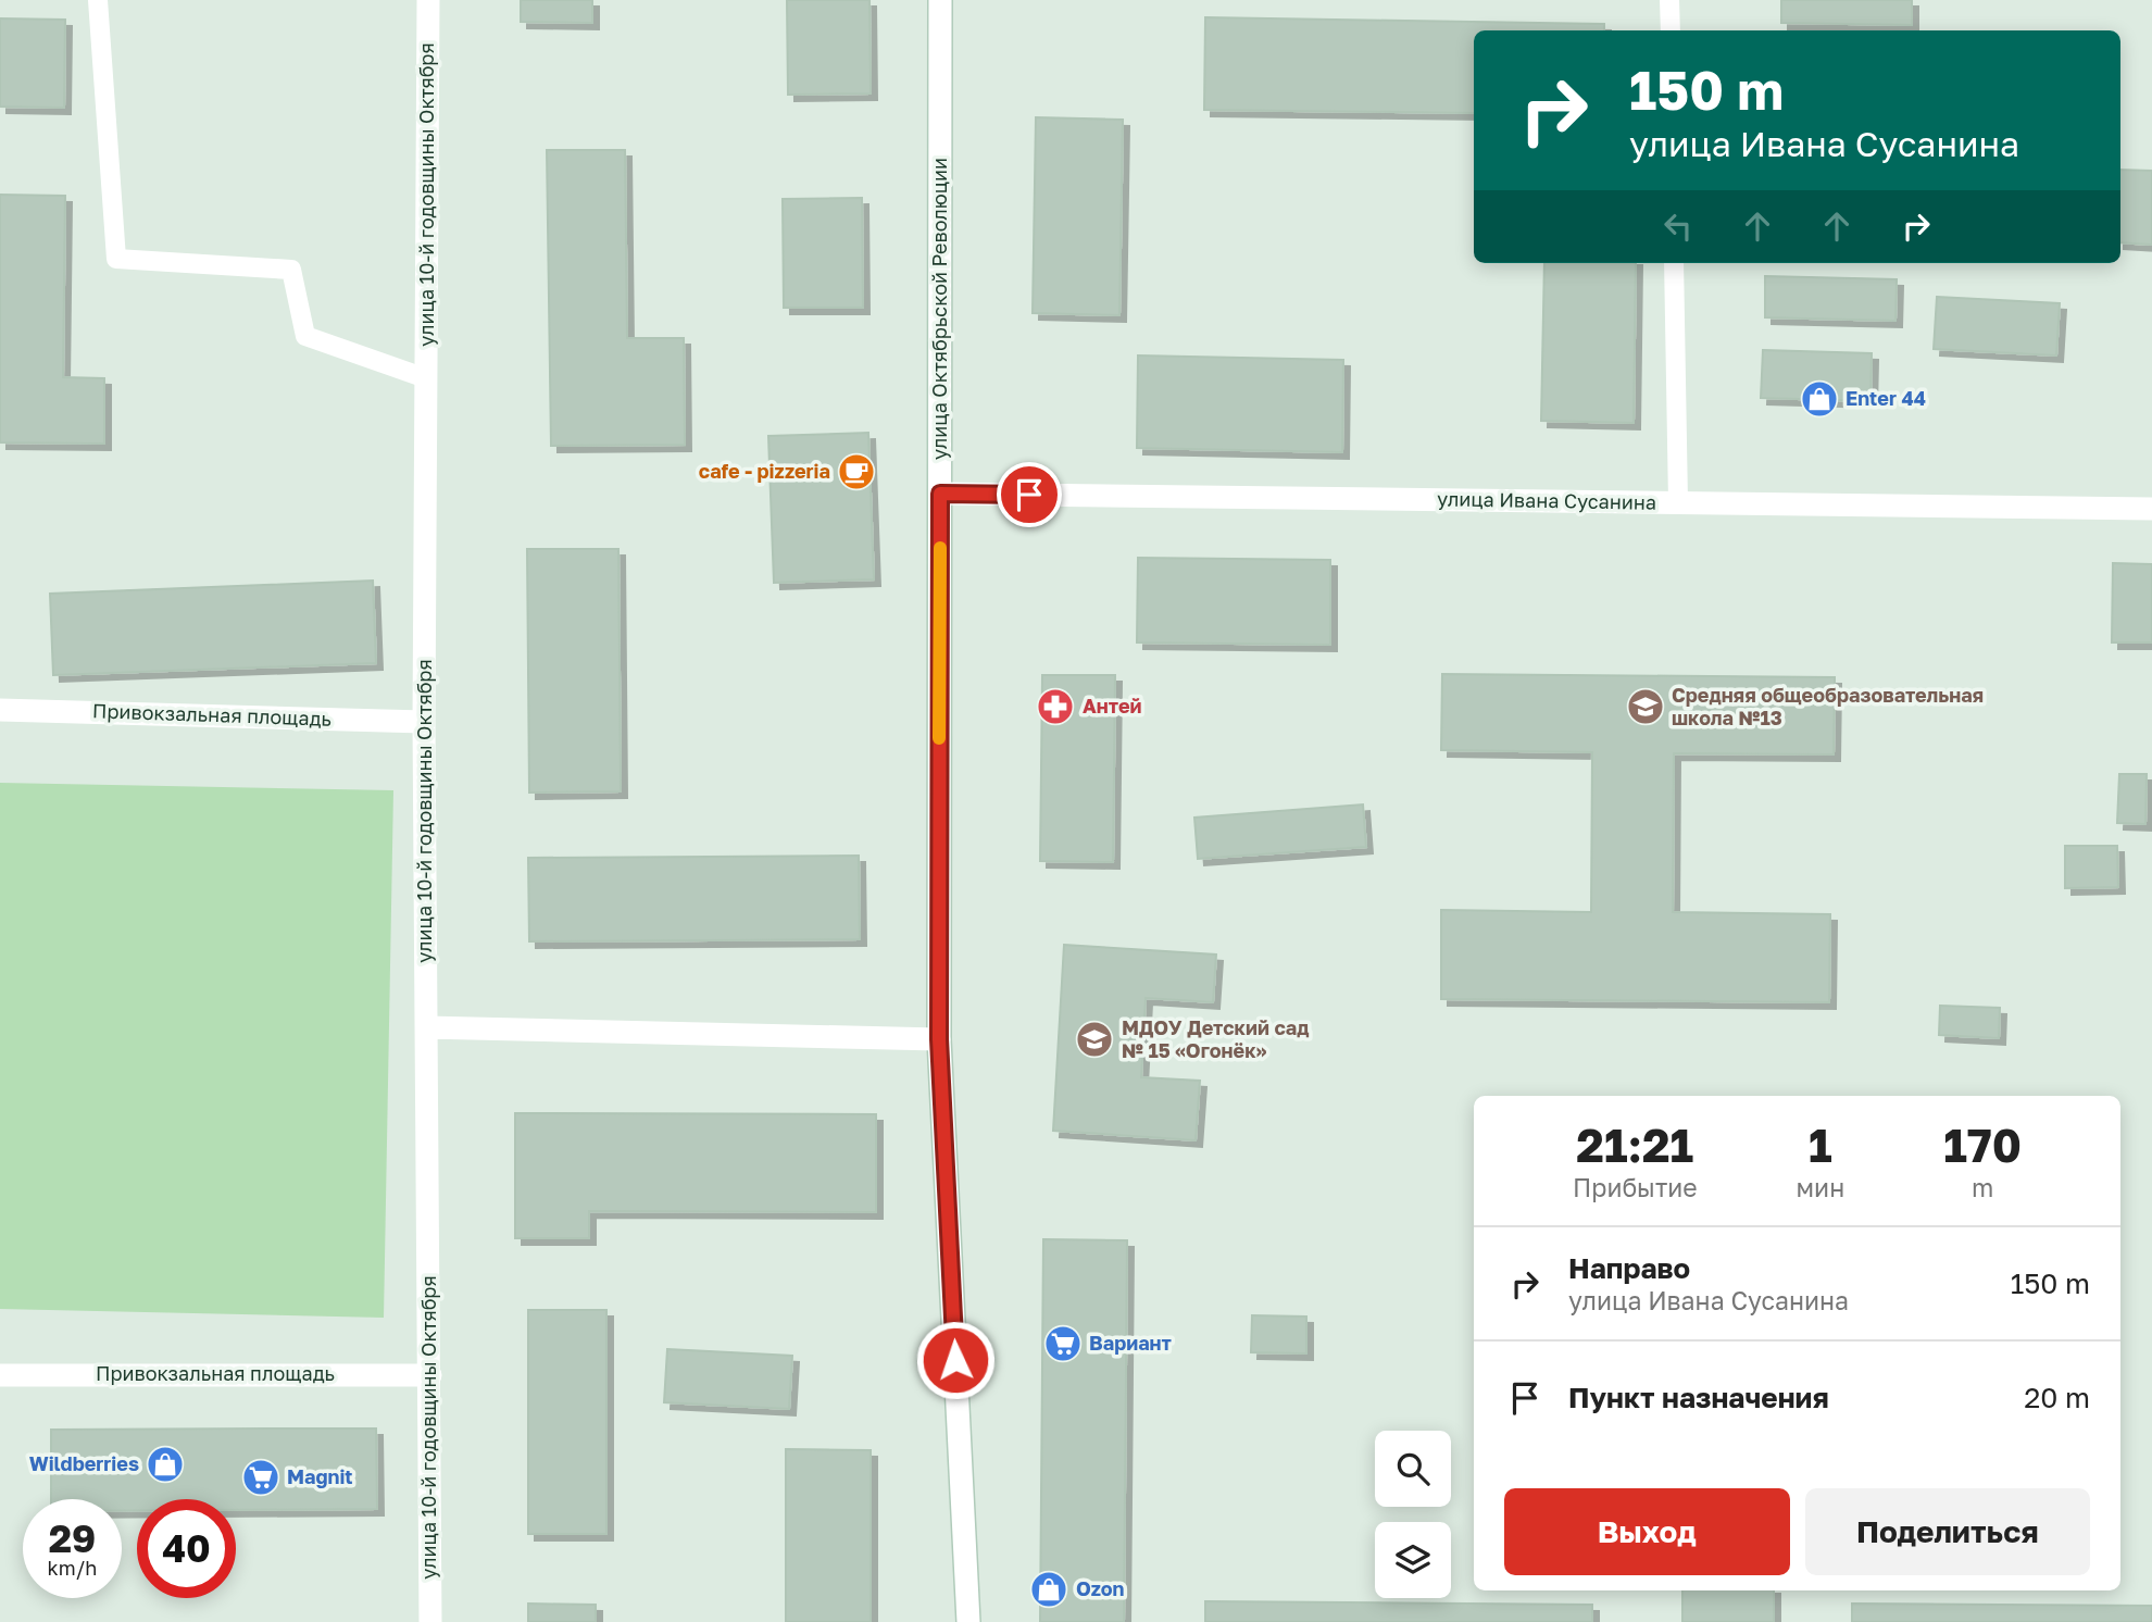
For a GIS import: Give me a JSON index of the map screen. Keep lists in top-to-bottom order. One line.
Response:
{"streets":{"street":["улица 10-й годовщины Октября","улица Октябрьской Революции","улица Ивана Сусанина","Привокзальная площадь"]},"crossings":[["улица 10-й годовщины Октября","Привокзальная площадь"],["улица Октябрьской Революции","улица Ивана Сусанина"]],"places":{"shop":["Enter 44","Wildberries","Ozon"],"cafe":["cafe - pizzeria"],"pharmacy":["Антей"],"school or university":["Средняя общеобразовательная школа №13","МДОУ Детский сад № 15 «Огонёк»"],"supermarket":["Вариант","Magnit"]},"page":{"turn":["150 m","улица Ивана Сусанина"],"eta":["21:21","Прибытие","1","мин","170","m"],"list":[{"name":"Направо","note":"улица Ивана Сусанина","value":"150 m"},{"name":"Пункт назначения","value":"20 m"}],"buttons":["Выход","Поделиться"],"speed":"29 km/h","limit":"40"}}
